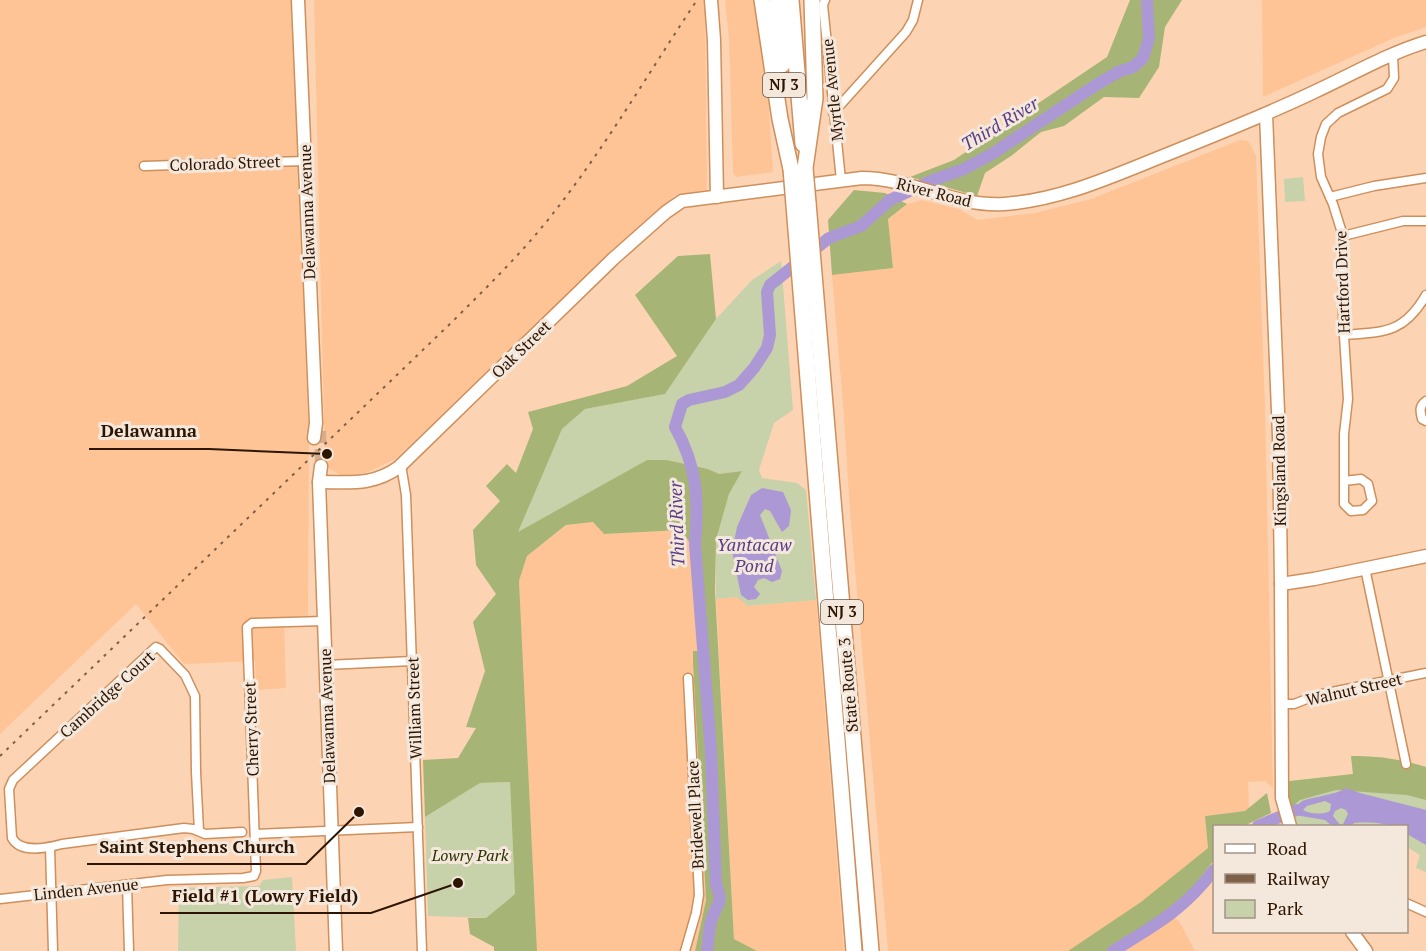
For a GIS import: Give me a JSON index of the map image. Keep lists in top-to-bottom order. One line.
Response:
{"streets":{"highway":["NJ 3","State Route 3"],"street":["Myrtle Avenue","Colorado Street","River Road","Delawanna Avenue","Hartford Drive","Oak Street","Kingsland Road","Walnut Street","Cambridge Court","William Street","Cherry Street","Bridewell Place","Linden Avenue"]},"crossings":[["NJ 3","State Route 3"],["Myrtle Avenue","River Road"],["Colorado Street","Delawanna Avenue"],["River Road","Hartford Drive"],["River Road","Oak Street"],["River Road","Kingsland Road"],["Delawanna Avenue","Oak Street"],["Delawanna Avenue","Cherry Street"],["Oak Street","William Street"],["Kingsland Road","Walnut Street"],["Cherry Street","Linden Avenue"]],"water":["Third River","Yantacaw Pond"],"parks":["Lowry Park"],"places":["Delawanna","Saint Stephens Church","Field #1 (Lowry Field)"],"legend":["Road","Railway","Park"]}
